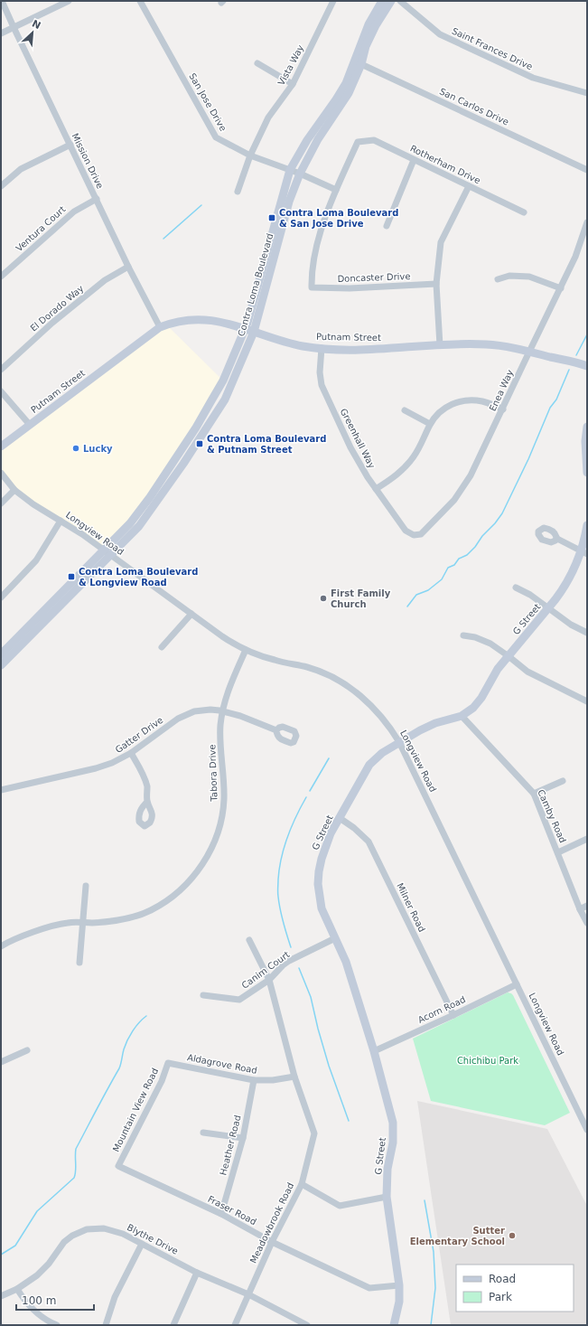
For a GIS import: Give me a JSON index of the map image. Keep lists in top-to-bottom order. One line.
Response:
{"streets":{"street":["Saint Frances Drive","Vista Way","San Jose Drive","San Carlos Drive","Mission Drive","Rotherham Drive","Ventura Court","Doncaster Drive","Contra Loma Boulevard","El Dorado Way","Putnam Street","Enea Way","Greenhall Way","Longview Road","G Street","Gatter Drive","Tabora Drive","Camby Road","Milner Road","Canim Court","Acorn Road","Aldagrove Road","Mountain View Road","Heather Road","Fraser Road","Meadowbrook Road","Blythe Drive"]},"crossings":[["Vista Way","San Jose Drive"],["San Jose Drive","Rotherham Drive"],["San Jose Drive","Doncaster Drive"],["San Jose Drive","Contra Loma Boulevard"],["San Carlos Drive","Contra Loma Boulevard"],["Mission Drive","Ventura Court"],["Mission Drive","El Dorado Way"],["Mission Drive","Putnam Street"],["Rotherham Drive","Doncaster Drive"],["Contra Loma Boulevard","Putnam Street"],["Contra Loma Boulevard","Longview Road"],["Putnam Street","Enea Way"],["Putnam Street","Greenhall Way"],["Enea Way","Greenhall Way"],["Longview Road","G Street"],["Longview Road","Tabora Drive"],["Longview Road","Acorn Road"],["G Street","Camby Road"],["G Street","Milner Road"],["G Street","Canim Court"],["G Street","Acorn Road"],["G Street","Fraser Road"],["Gatter Drive","Tabora Drive"],["Milner Road","Acorn Road"],["Canim Court","Meadowbrook Road"],["Aldagrove Road","Mountain View Road"],["Aldagrove Road","Heather Road"],["Aldagrove Road","Meadowbrook Road"],["Mountain View Road","Fraser Road"],["Heather Road","Fraser Road"],["Fraser Road","Meadowbrook Road"],["Meadowbrook Road","Blythe Drive"]],"parks":["Chichibu Park"],"places":{"transit":["Contra Loma Boulevard & San Jose Drive","Contra Loma Boulevard & Putnam Street","Contra Loma Boulevard & Longview Road"],"other":["Lucky","First Family Church","Sutter Elementary School"]},"legend":["Road","Park"],"scale_bar":"100 m","north":"top right"}
